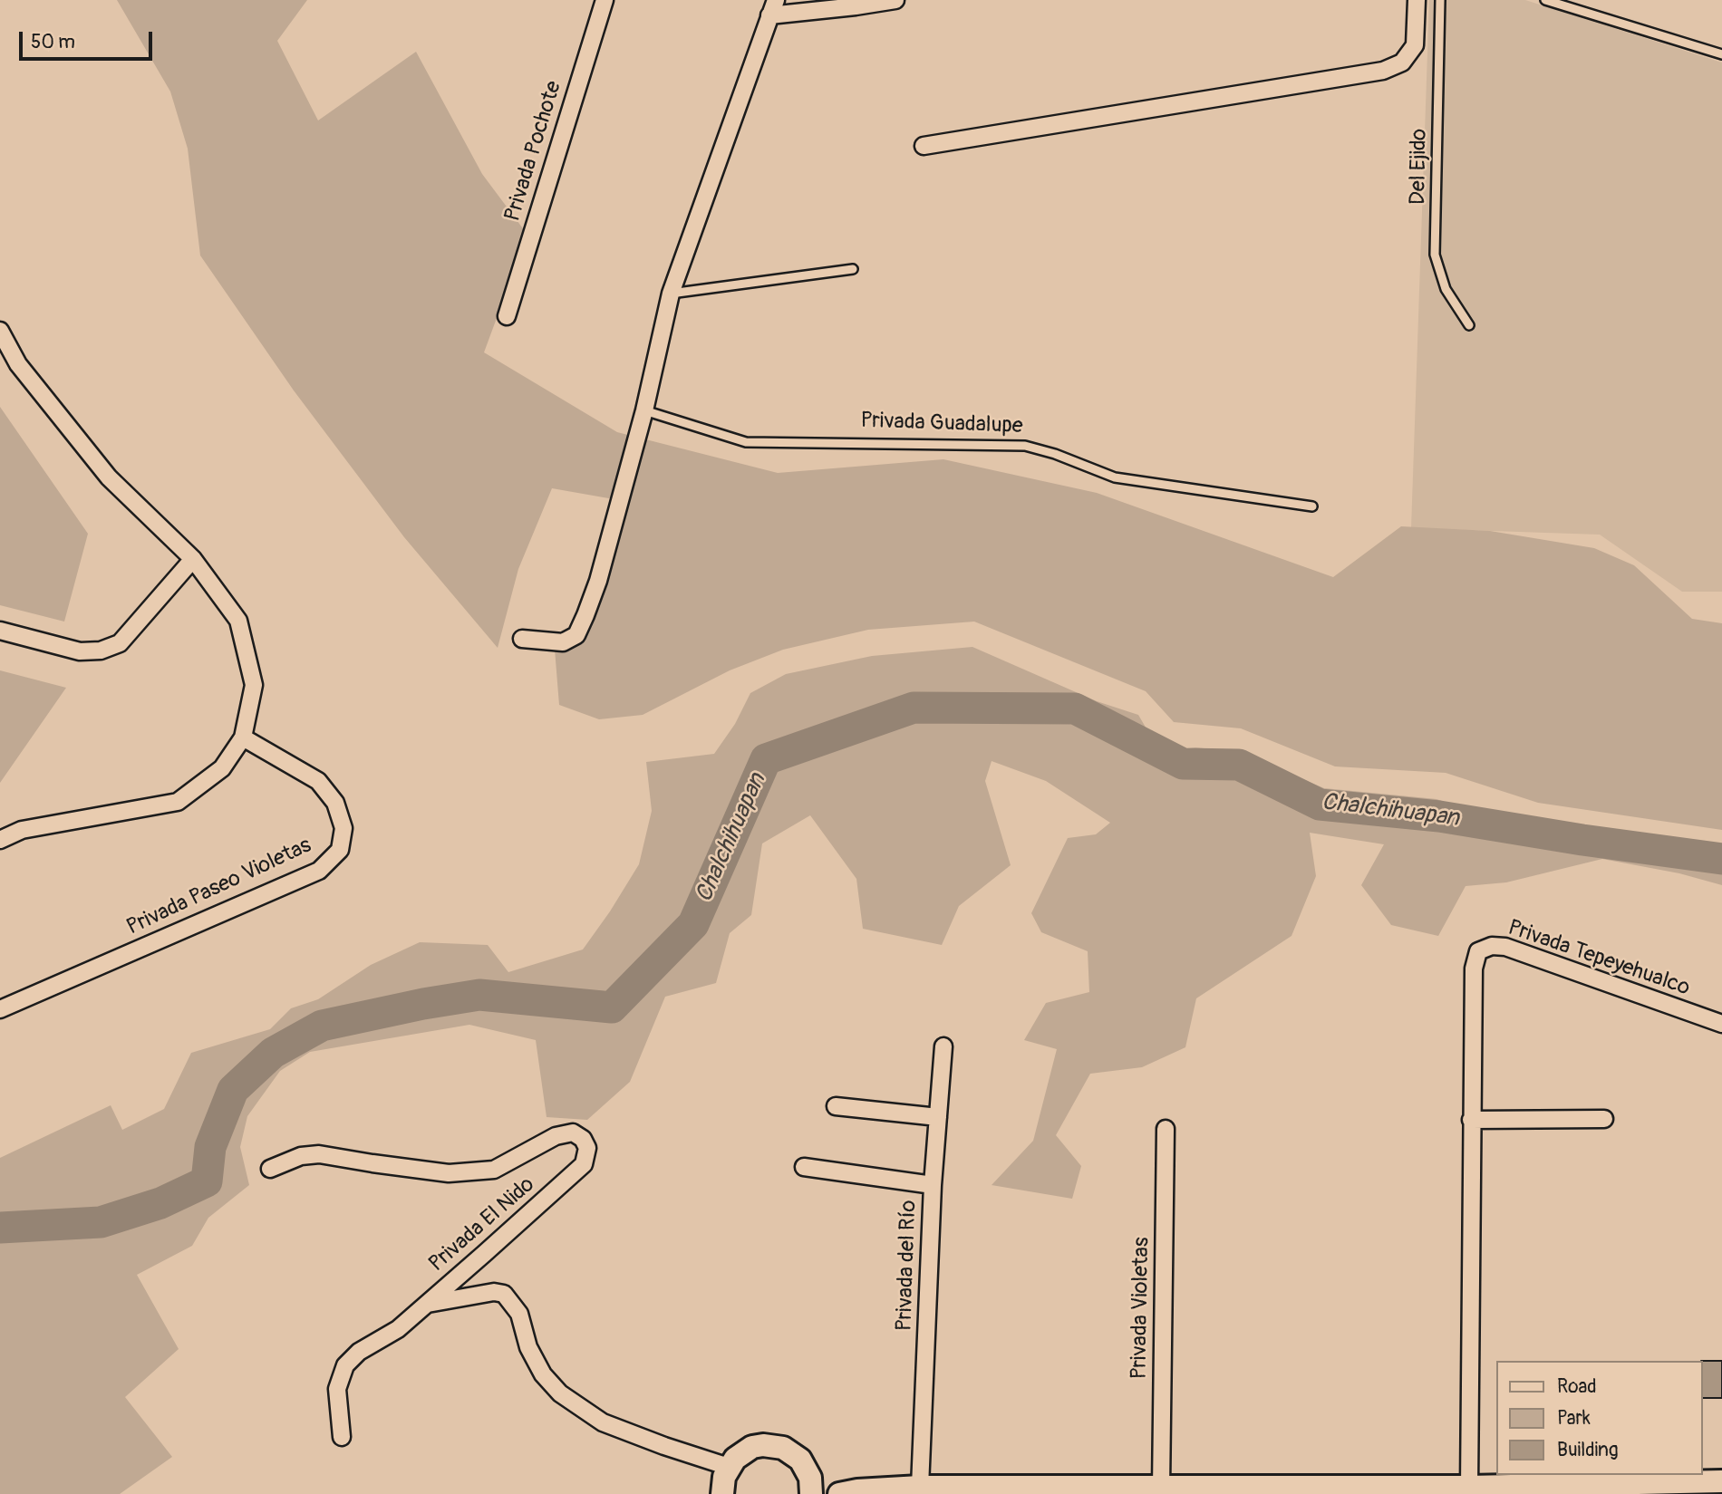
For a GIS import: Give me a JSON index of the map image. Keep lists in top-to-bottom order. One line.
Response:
{"streets":{"street":["Privada Pochote","Privada Paseo Violetas","Privada Tepeyehualco","Privada El Nido","Privada del Río","Privada Violetas"],"lane":["Del Ejido","Privada Guadalupe"]},"water":["Chalchihuapan"],"legend":["Road","Park","Building"],"scale_bar":"50 m"}
